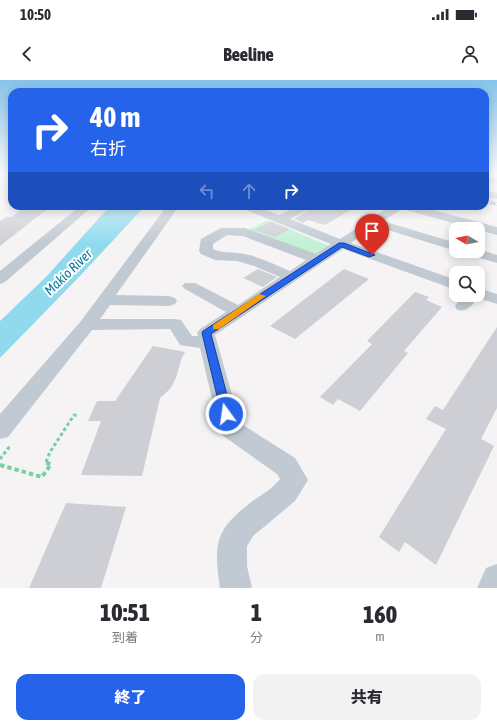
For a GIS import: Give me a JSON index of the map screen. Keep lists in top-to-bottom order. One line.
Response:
{"water":["Makio River"],"north":"left","page":{"status":"10:50","header":"Beeline","turn":["40 m","右折"],"eta":["10:51","到着","1","分","160","m"],"buttons":["終了","共有"]}}
